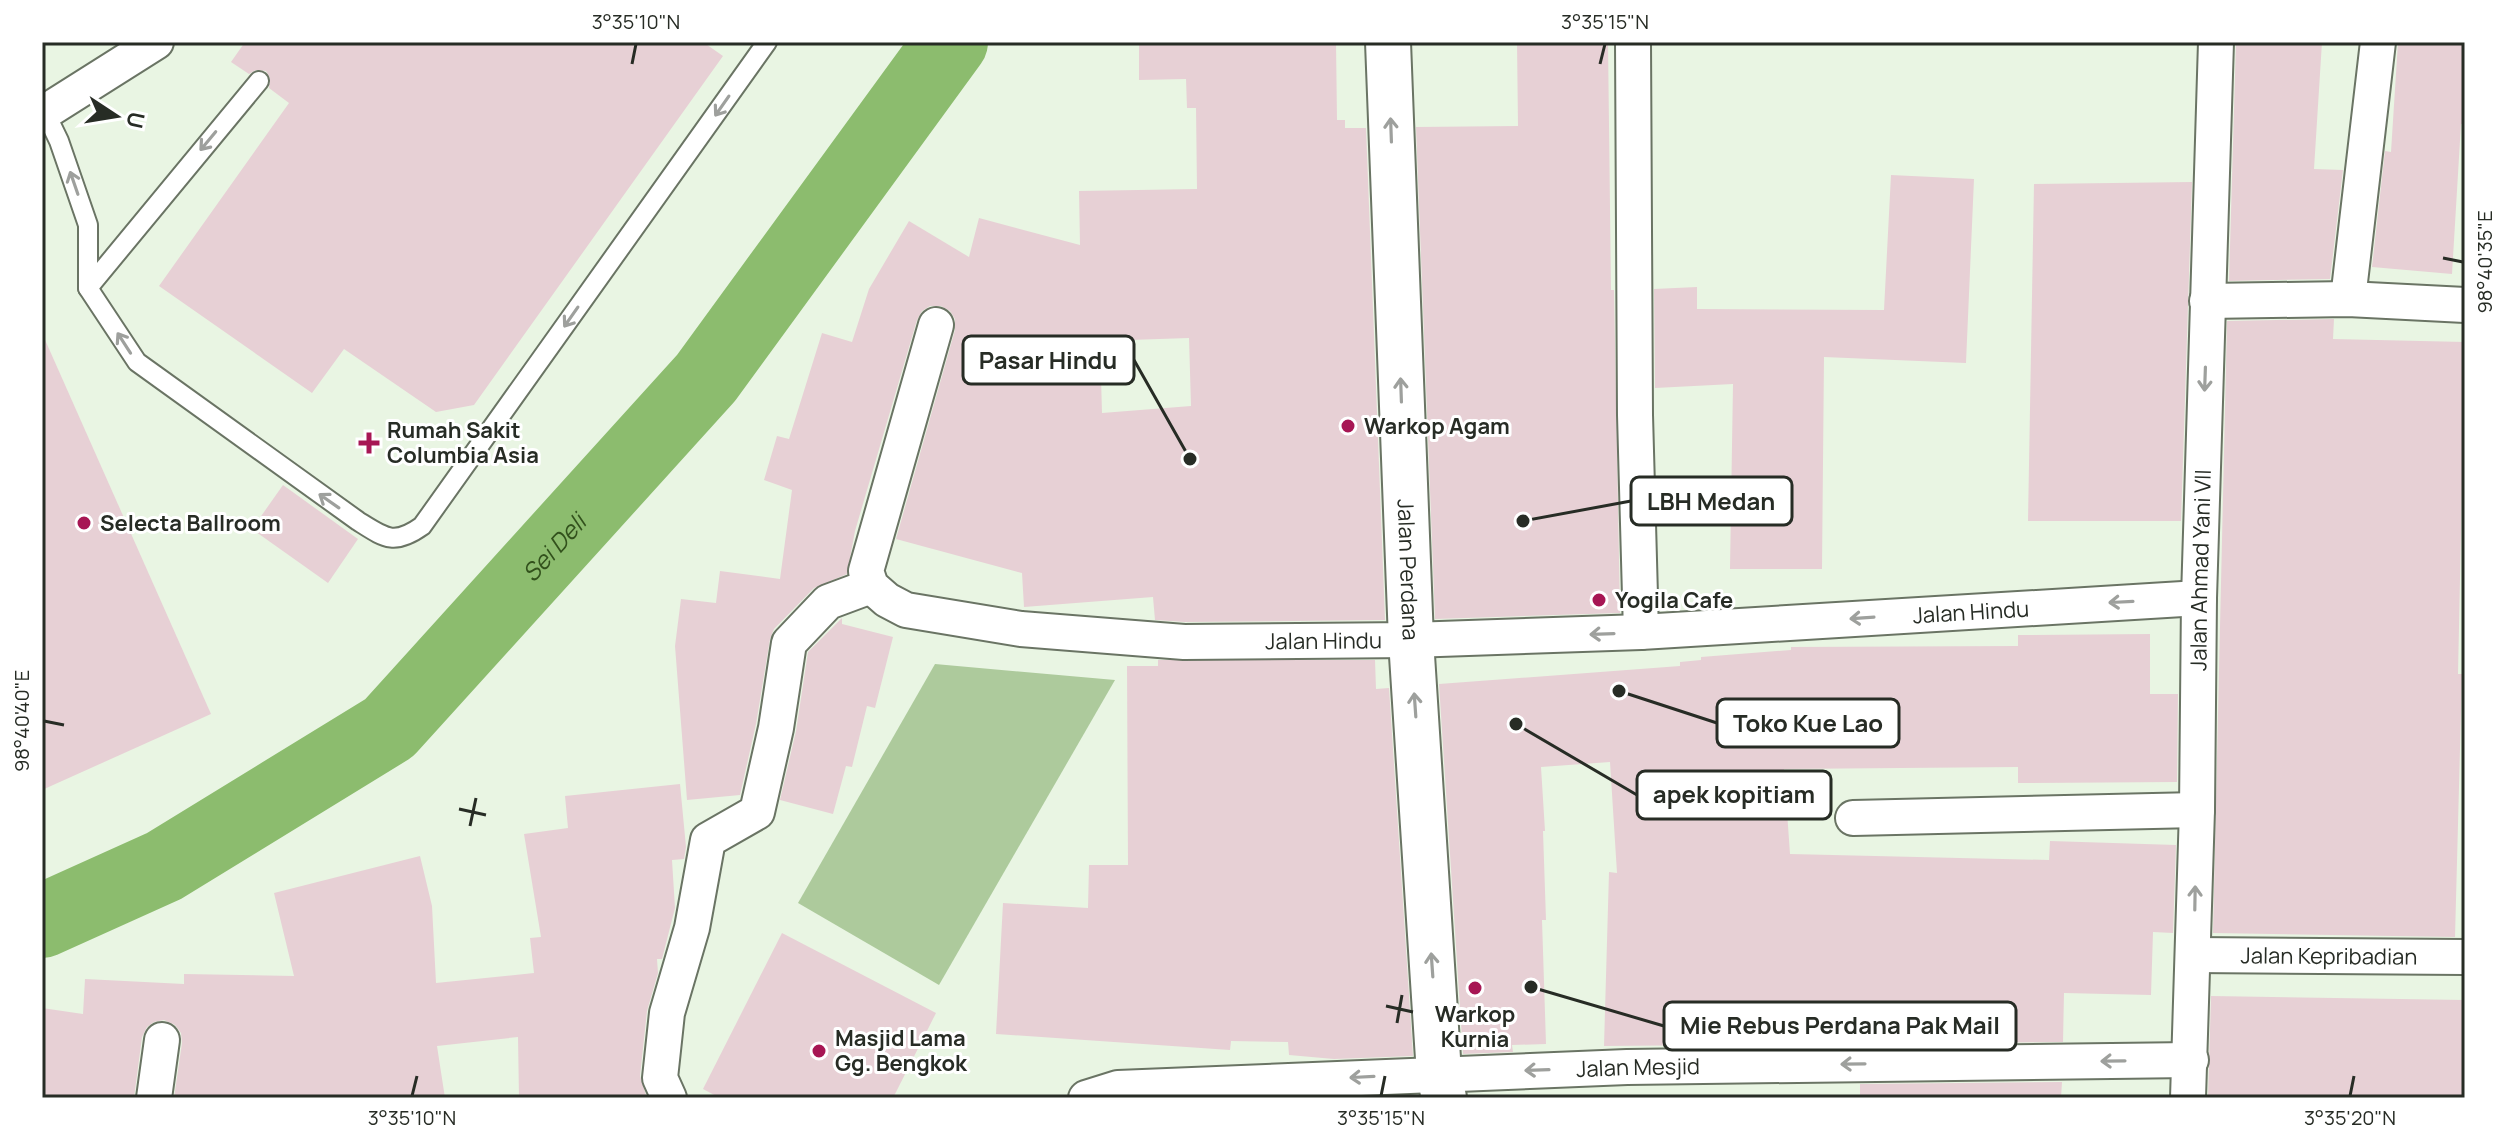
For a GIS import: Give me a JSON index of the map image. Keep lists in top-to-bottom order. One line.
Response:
{"streets":{"main road":["Jalan Perdana"],"street":["Jalan Ahmad Yani VII","Jalan Hindu","Jalan Kepribadian","Jalan Mesjid"]},"crossings":[["Jalan Ahmad Yani VII","Jalan Hindu"],["Jalan Ahmad Yani VII","Jalan Kepribadian"],["Jalan Ahmad Yani VII","Jalan Mesjid"],["Jalan Perdana","Jalan Hindu"],["Jalan Perdana","Jalan Mesjid"]],"one_way":["Jalan Perdana"],"water":["Sei Deli"],"places":{"other":["Warkop Agam","Pasar Hindu","LBH Medan","Selecta Ballroom","Yogila Cafe","Toko Kue Lao","apek kopitiam","Mie Rebus Perdana Pak Mail","Warkop Kurnia","Masjid Lama Gg. Bengkok"],"health":["Rumah Sakit Columbia Asia"]},"north":"right","coordinates":["3°35'10\"N","3°35'15\"N","98°40'35\"E","98°40'40\"E","3°35'20\"N"]}
